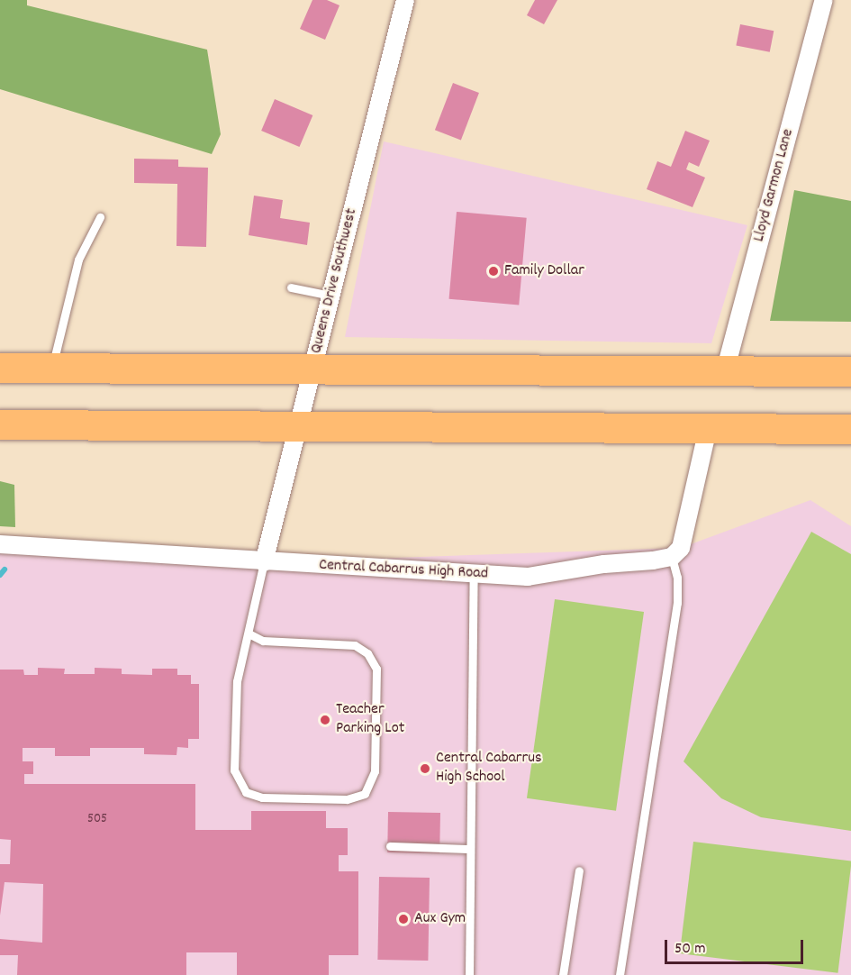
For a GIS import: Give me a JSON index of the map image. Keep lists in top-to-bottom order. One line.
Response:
{"streets":{"street":["Lloyd Garmon Lane","Queens Drive Southwest","Central Cabarrus High Road"]},"crossings":[["Queens Drive Southwest","Central Cabarrus High Road"]],"places":["Family Dollar","Teacher Parking Lot","Central Cabarrus High School","Aux Gym"],"house_numbers":["505"],"scale_bar":"50 m"}
